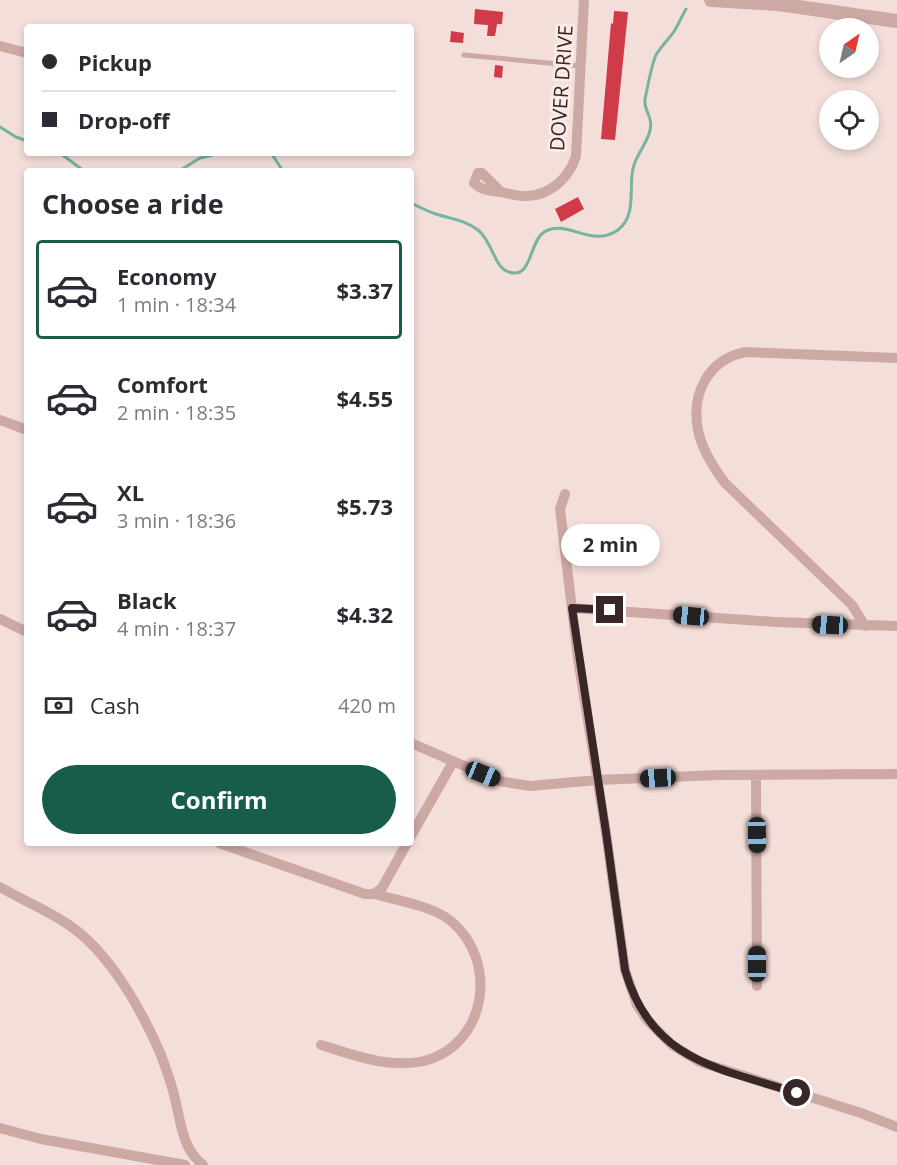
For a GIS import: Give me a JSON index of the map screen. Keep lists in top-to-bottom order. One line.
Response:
{"streets":{"street":["DOVER DRIVE"]},"north":"top right","page":{"banner":["Pickup","Drop-off"],"heading":"Choose a ride","list":[{"name":"Economy","note":"1 min · 18:34","value":"$3.37"},{"name":"Comfort","note":"2 min · 18:35","value":"$4.55"},{"name":"XL","note":"3 min · 18:36","value":"$5.73"},{"name":"Black","note":"4 min · 18:37","value":"$4.32"}],"bubble":"2 min","pay":["Cash","420 m"],"buttons":"Confirm"}}
